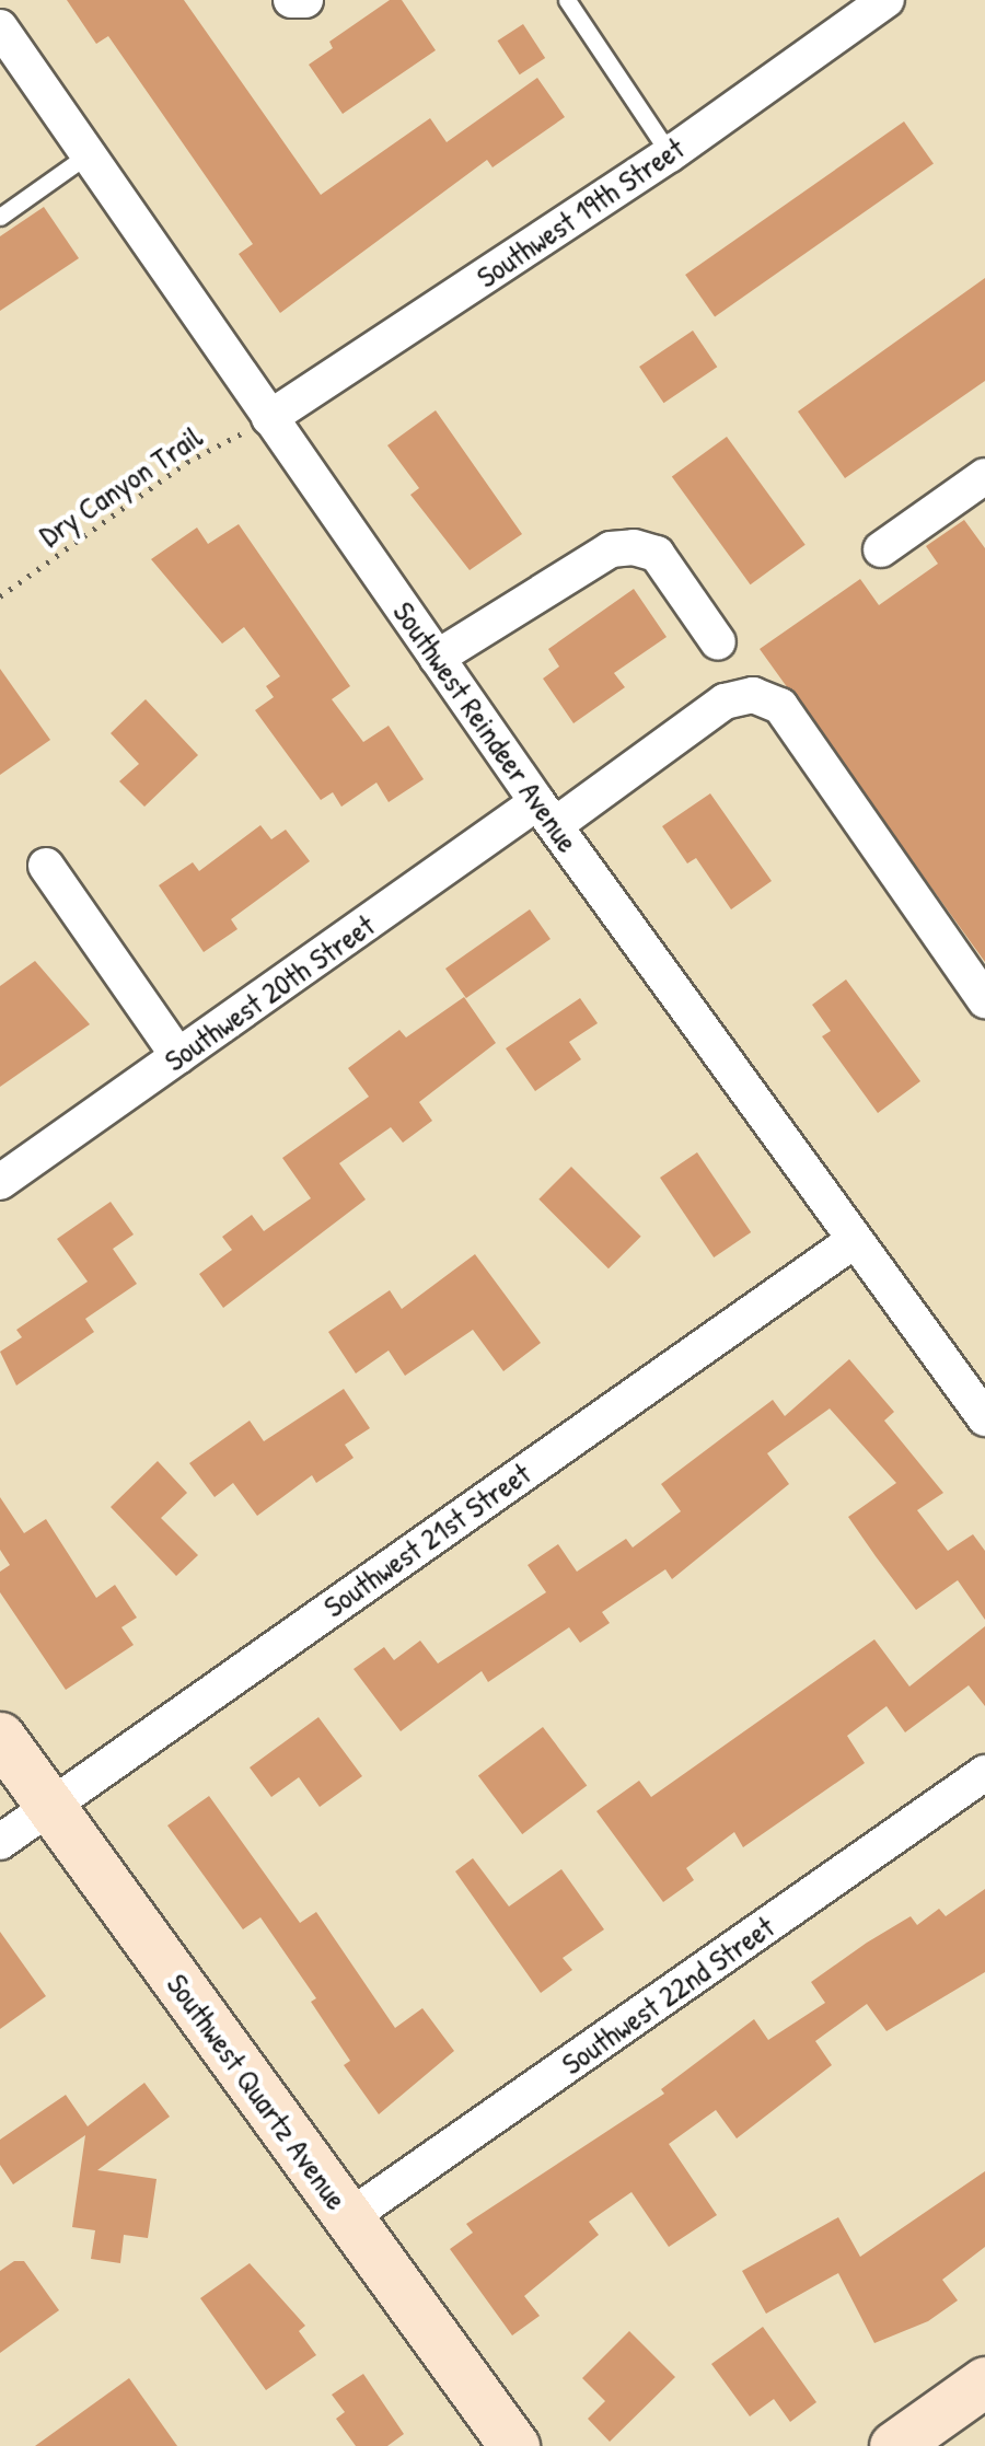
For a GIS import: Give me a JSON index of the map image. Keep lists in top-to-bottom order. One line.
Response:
{"streets":{"street":["Southwest 19th Street","Southwest Reindeer Avenue","Southwest 20th Street","Southwest 21st Street","Southwest 22nd Street","Southwest Quartz Avenue"],"path":["Dry Canyon Trail"]},"crossings":[["Southwest 19th Street","Dry Canyon Trail"],["Southwest 19th Street","Southwest Reindeer Avenue"],["Dry Canyon Trail","Southwest Reindeer Avenue"],["Southwest Reindeer Avenue","Southwest 20th Street"],["Southwest Reindeer Avenue","Southwest 21st Street"],["Southwest 21st Street","Southwest Quartz Avenue"],["Southwest 22nd Street","Southwest Quartz Avenue"]]}
